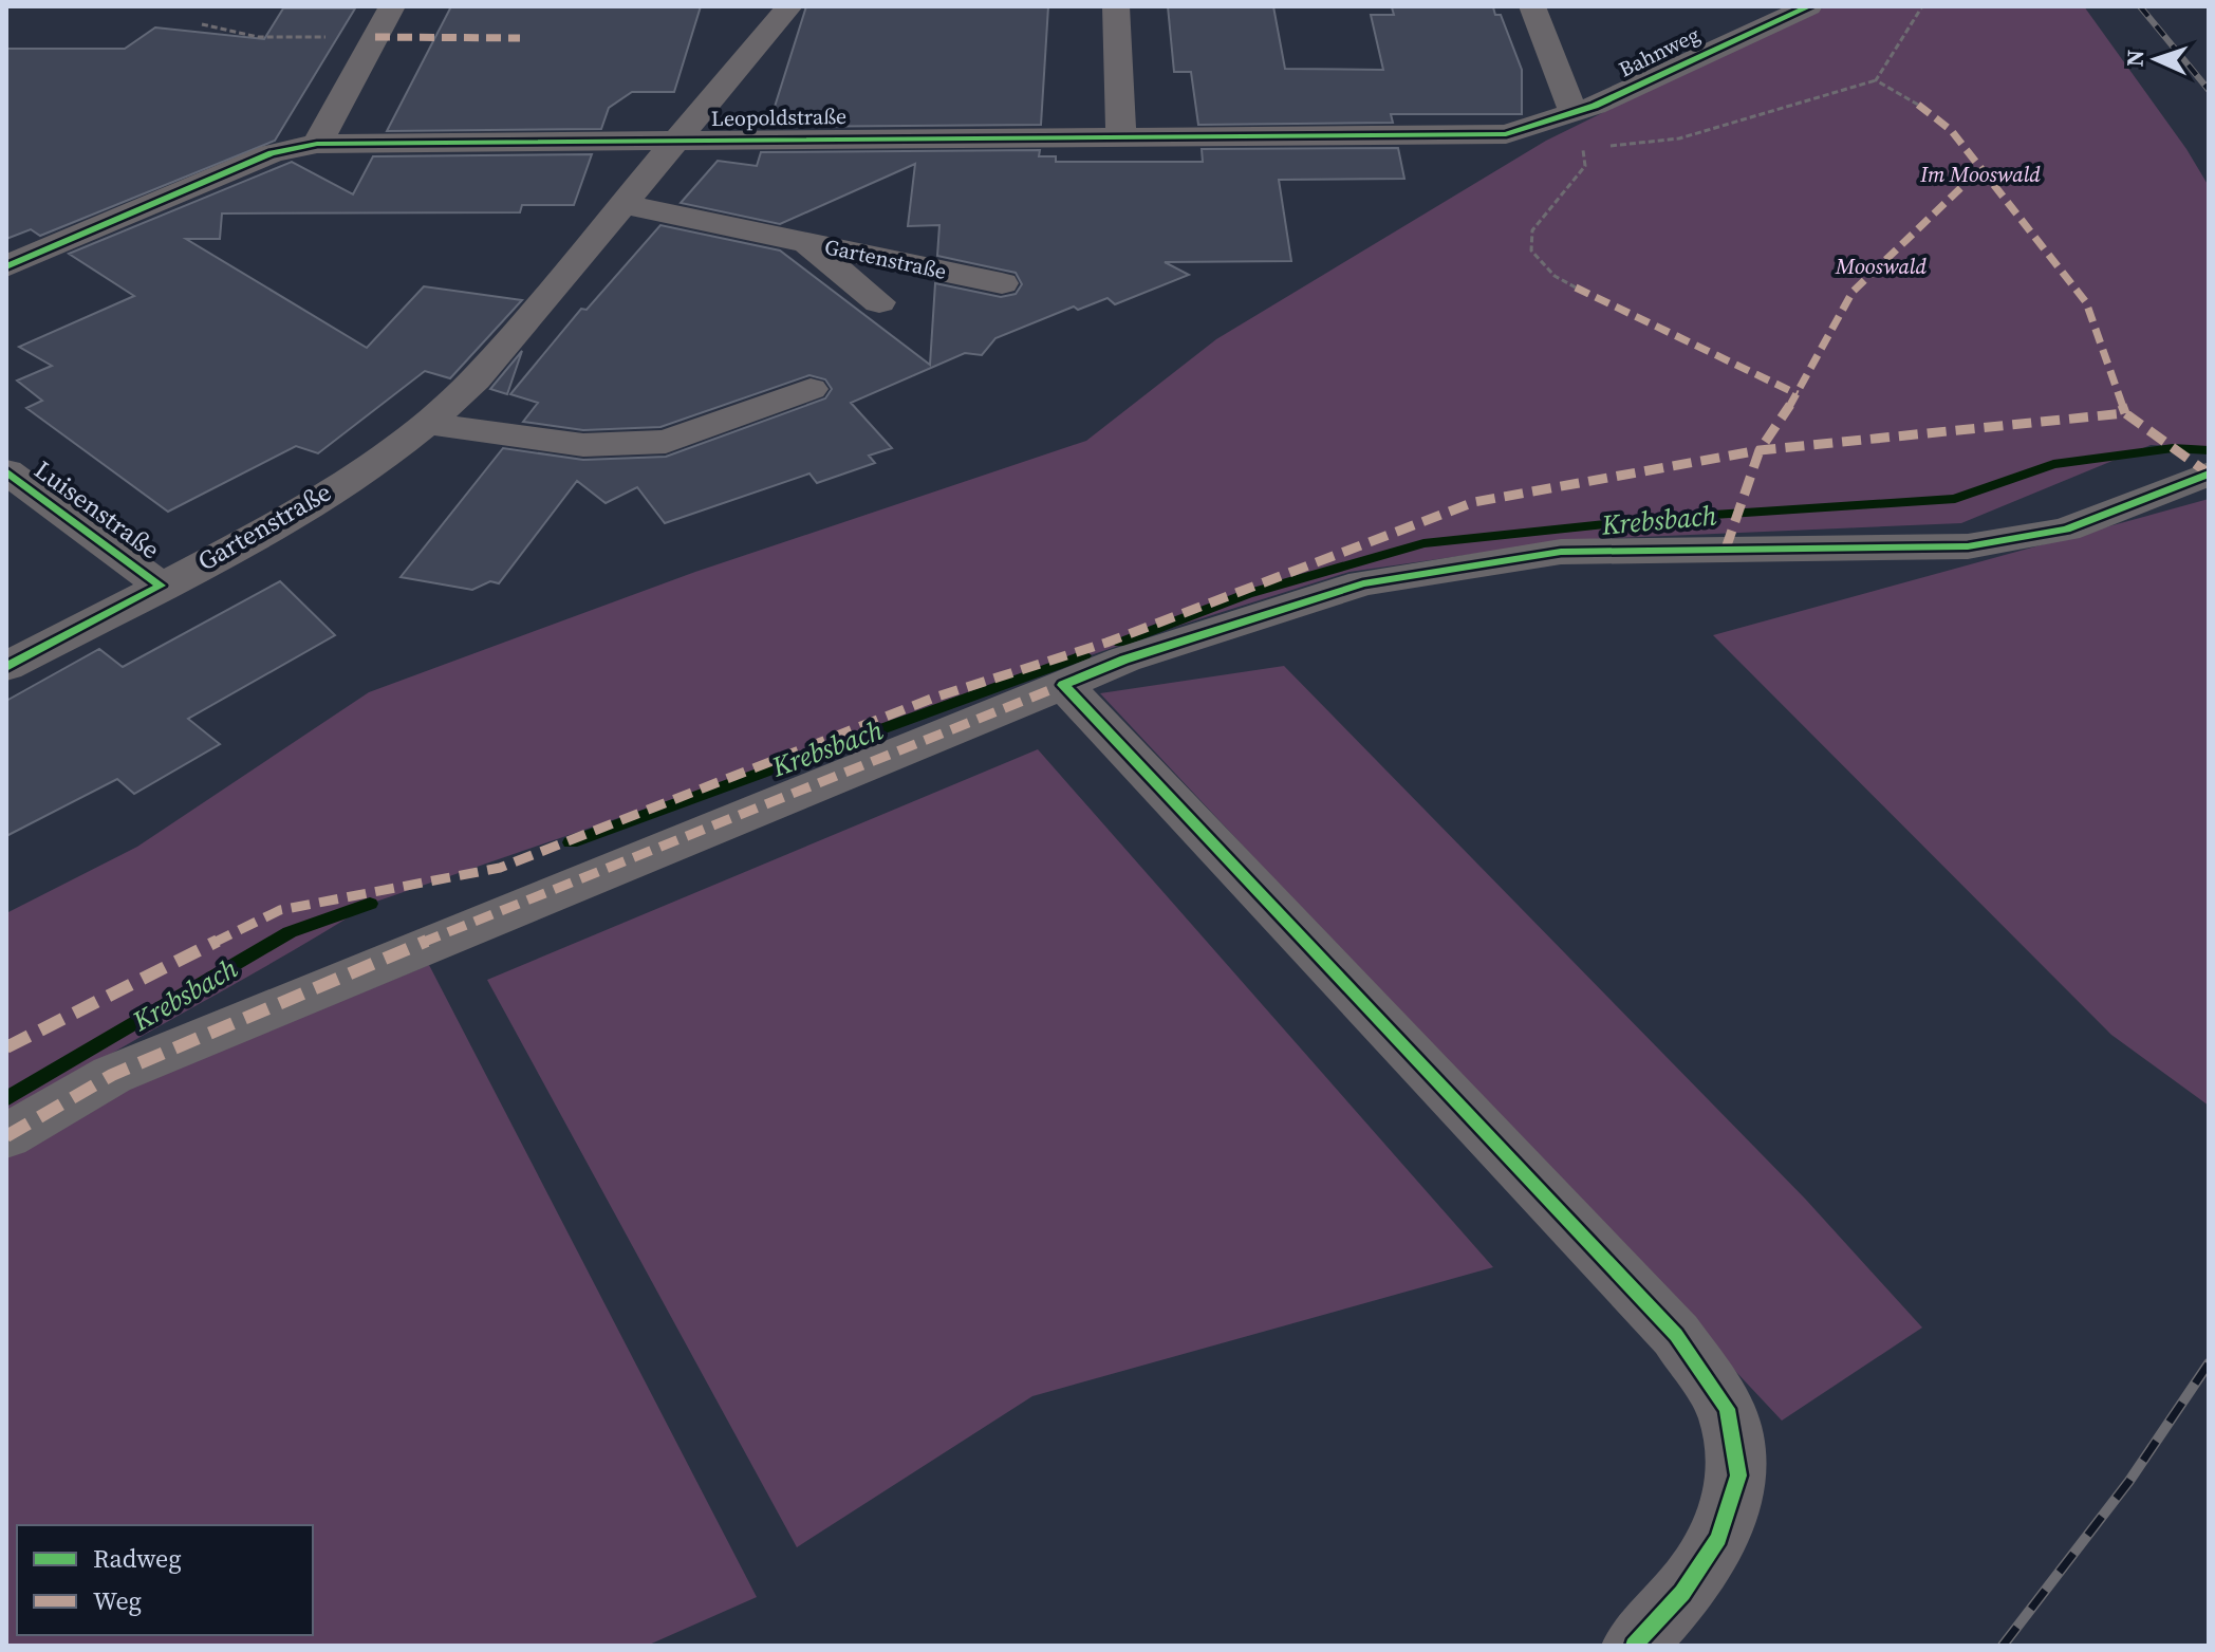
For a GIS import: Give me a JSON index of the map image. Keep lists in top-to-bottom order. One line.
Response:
{"streets":{"street":["Bahnweg","Leopoldstraße","Gartenstraße","Luisenstraße"]},"crossings":[["Bahnweg","Leopoldstraße"],["Leopoldstraße","Gartenstraße"],["Gartenstraße","Luisenstraße"]],"water":["Krebsbach"],"parks":["Im Mooswald","Mooswald"],"legend":["Radweg","Weg"],"north":"left"}
